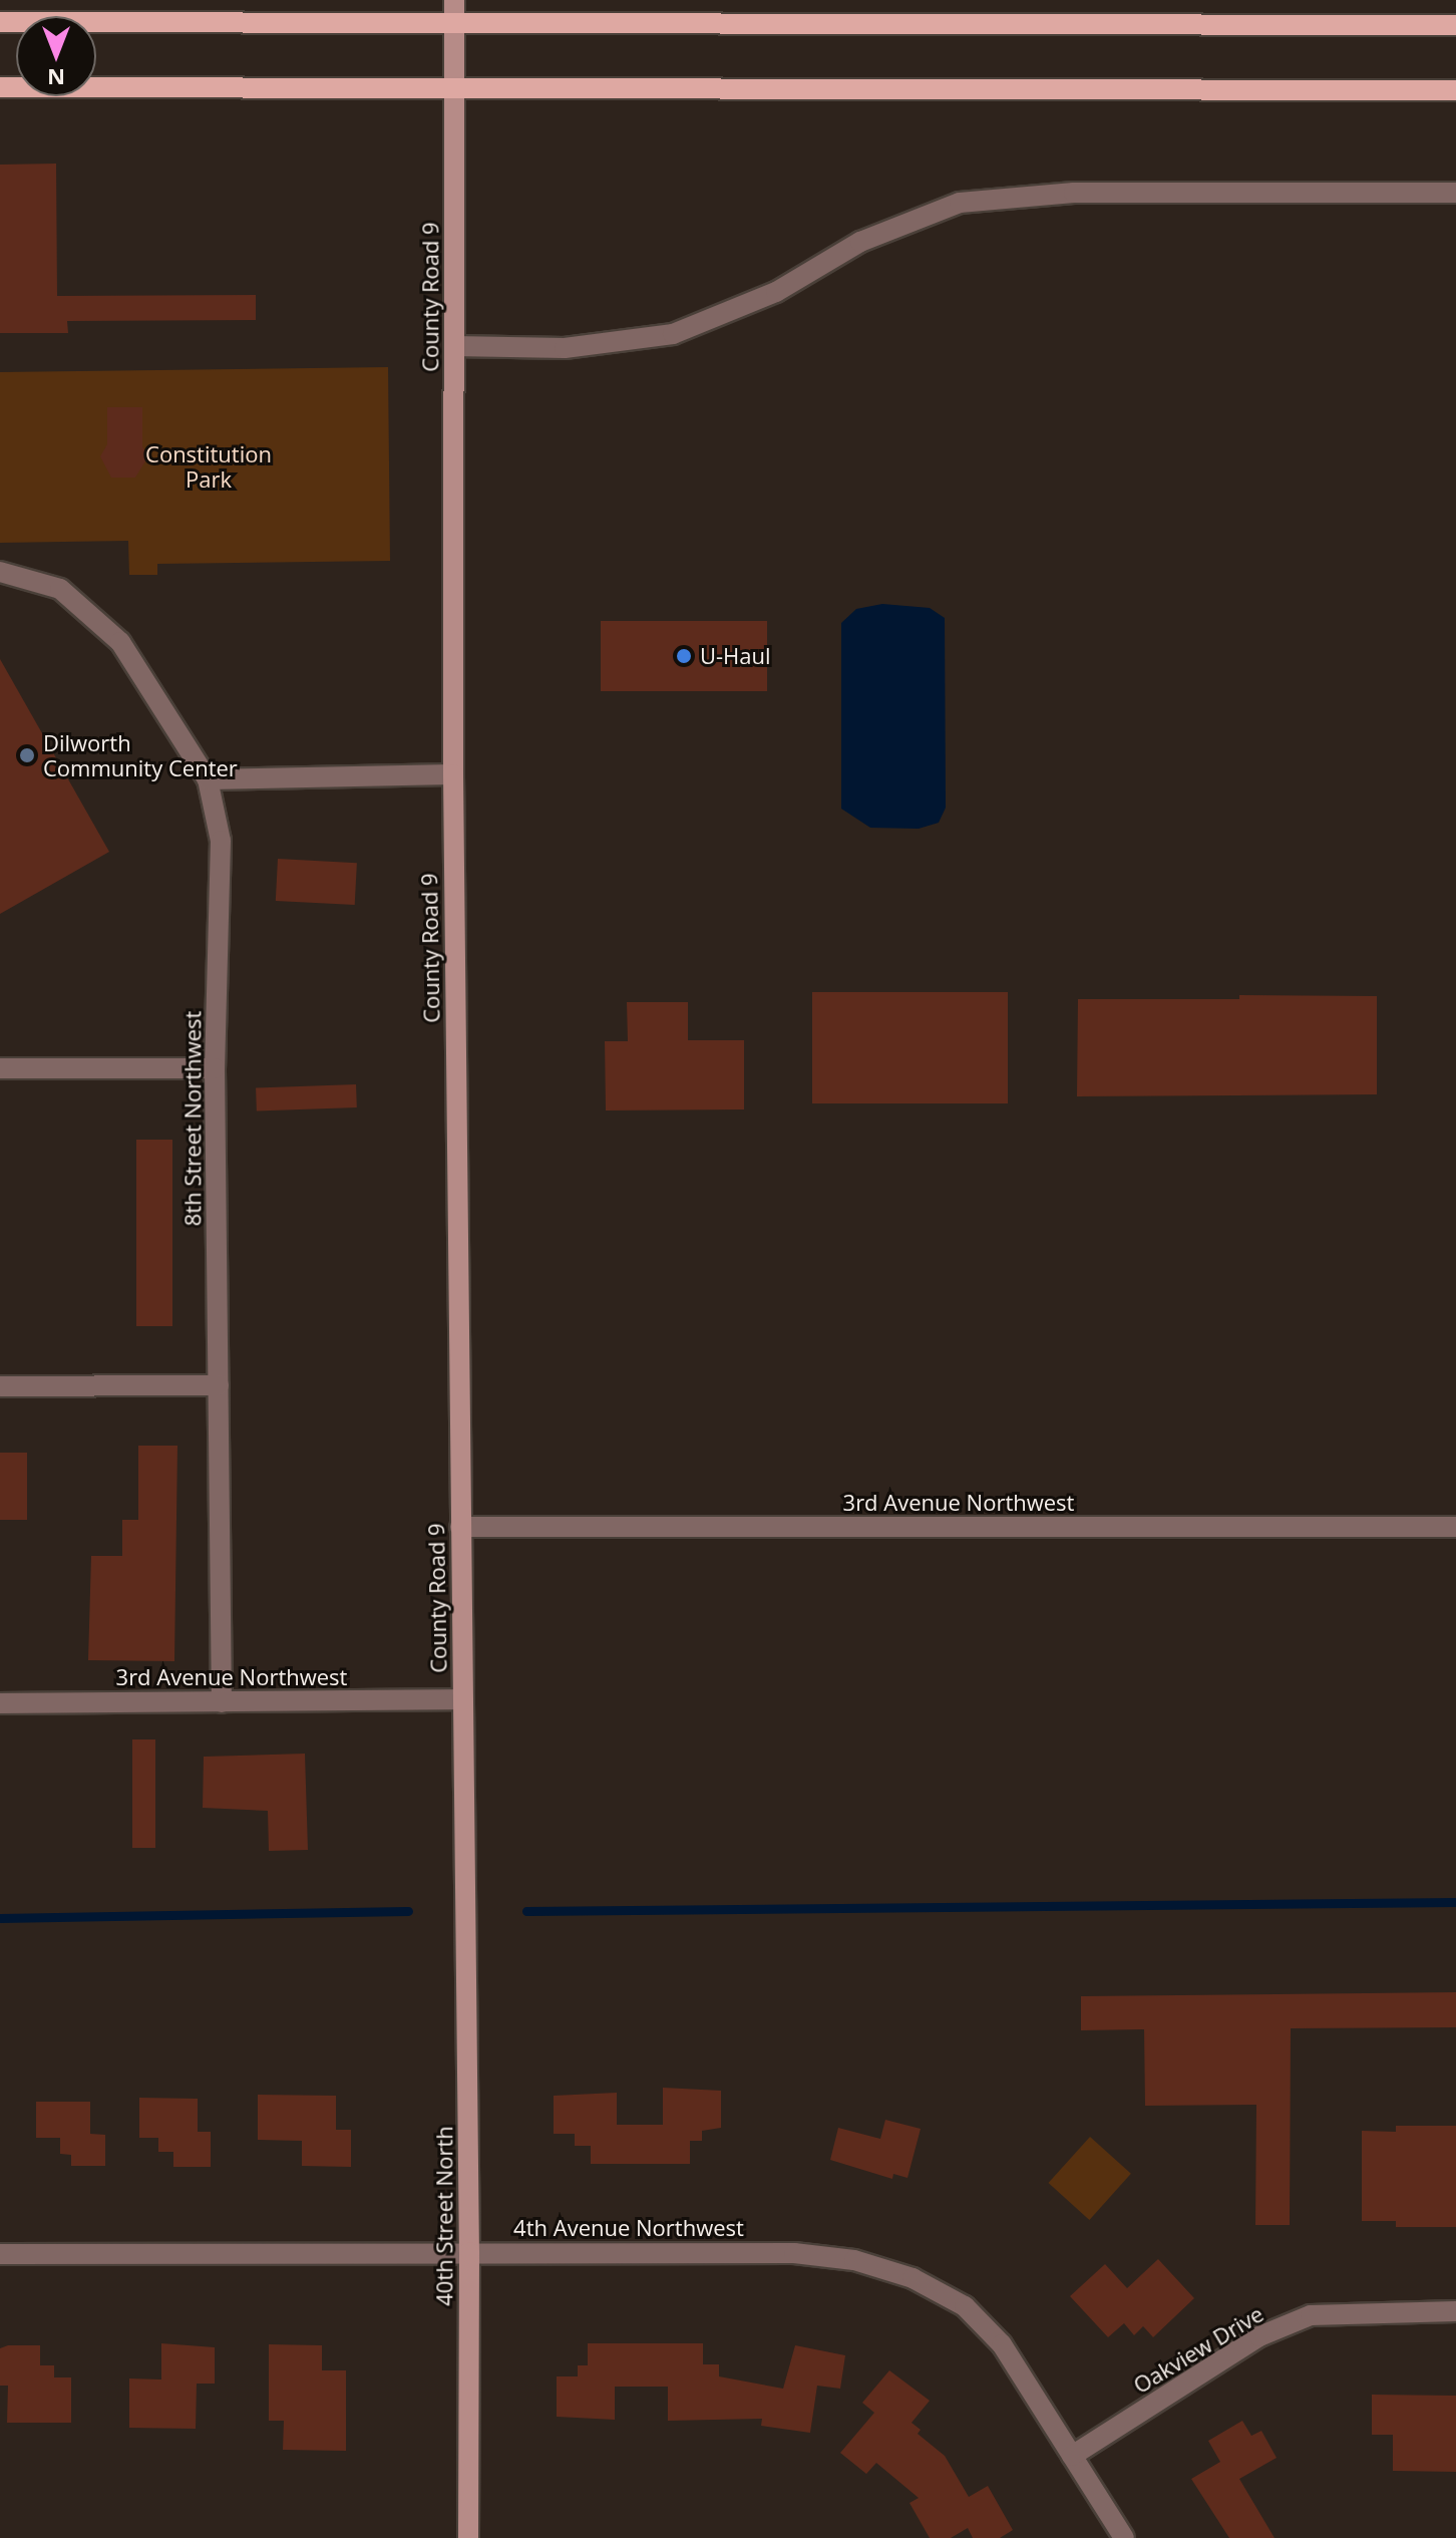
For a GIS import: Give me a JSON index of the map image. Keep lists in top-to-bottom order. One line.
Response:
{"streets":{"street":["County Road 9","8th Street Northwest","3rd Avenue Northwest","40th Street North","4th Avenue Northwest","Oakview Drive"]},"crossings":[["County Road 9","3rd Avenue Northwest"],["County Road 9","40th Street North"],["8th Street Northwest","3rd Avenue Northwest"],["40th Street North","4th Avenue Northwest"],["4th Avenue Northwest","Oakview Drive"]],"parks":["Constitution Park"],"places":["U-Haul","Dilworth Community Center"],"north":"bottom"}
